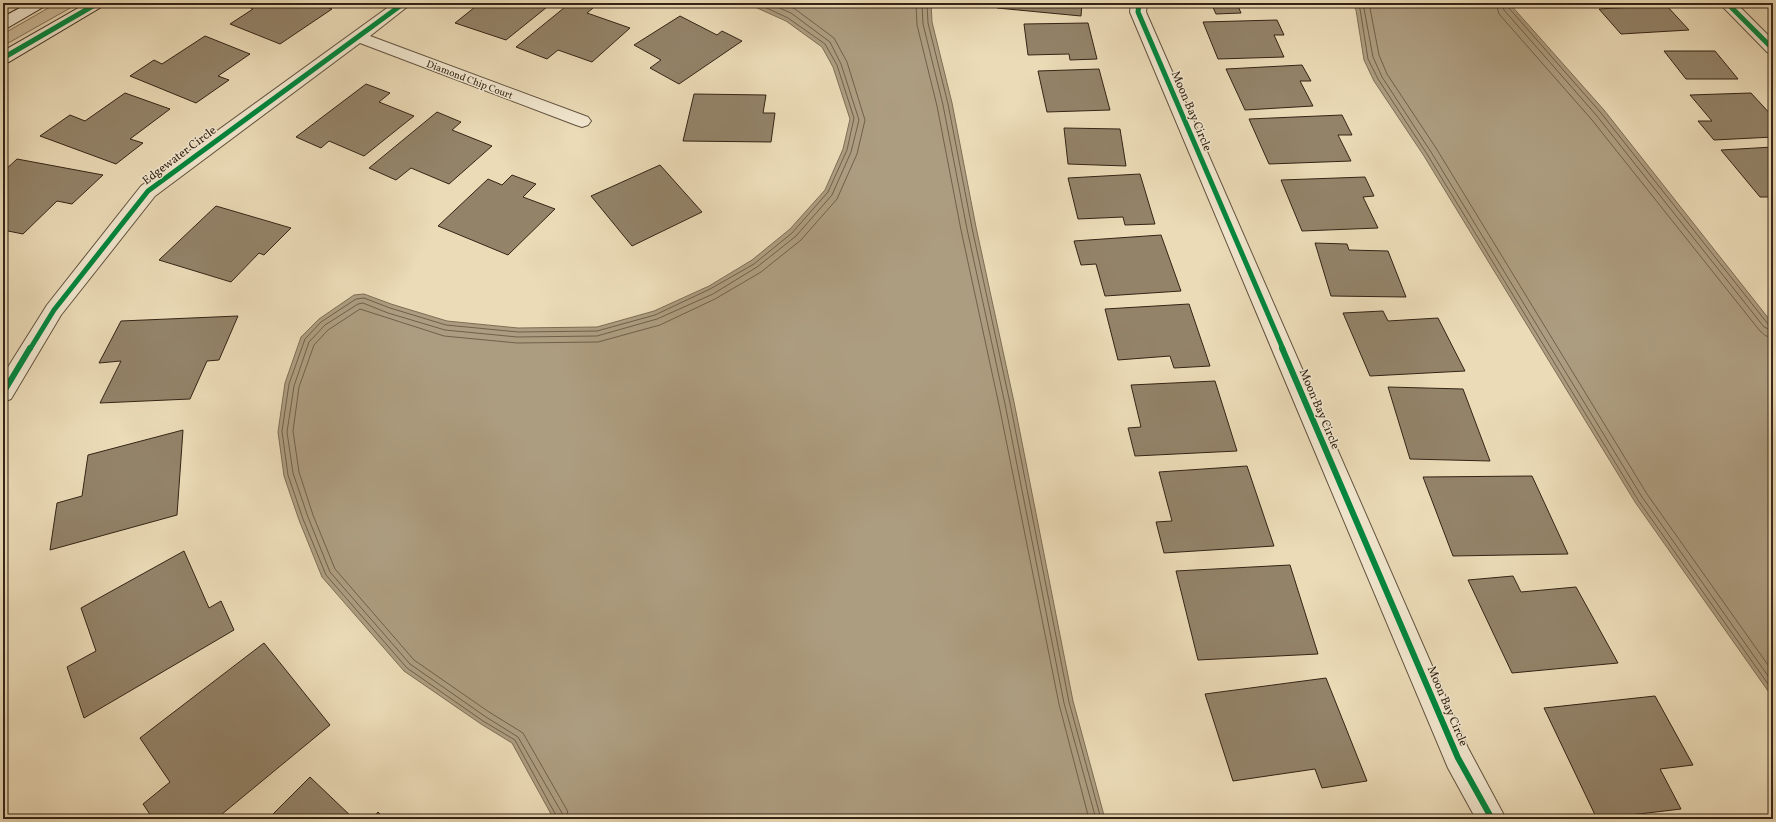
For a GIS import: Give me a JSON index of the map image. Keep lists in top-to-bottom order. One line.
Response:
{"streets":{"street":["Diamond Chip Court","Moon Bay Circle","Edgewater Circle"]},"crossings":[["Diamond Chip Court","Edgewater Circle"]]}
